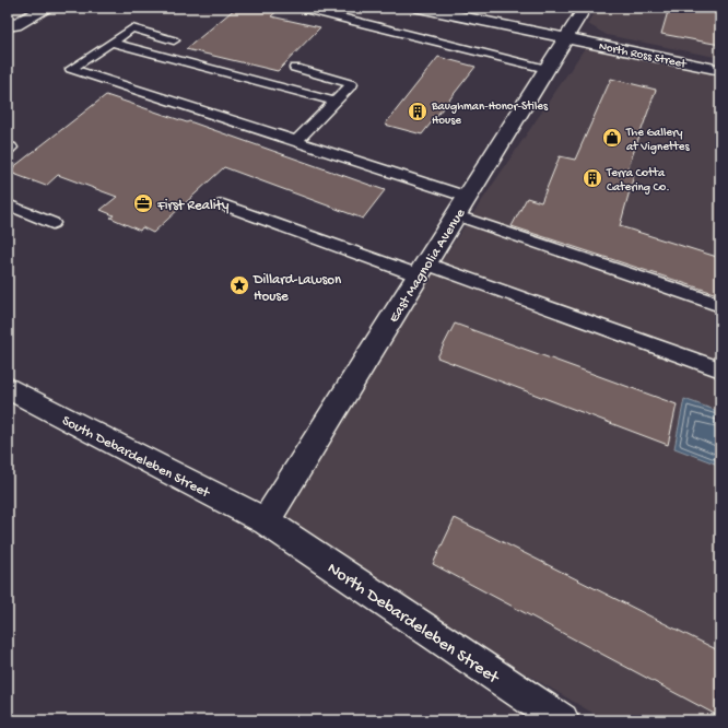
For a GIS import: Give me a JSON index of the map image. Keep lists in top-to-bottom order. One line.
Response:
{"streets":{"street":["North Ross Street","East Magnolia Avenue","South Debardeleben Street","North Debardeleben Street"]},"crossings":[["North Ross Street","East Magnolia Avenue"],["East Magnolia Avenue","South Debardeleben Street"],["East Magnolia Avenue","North Debardeleben Street"],["South Debardeleben Street","North Debardeleben Street"]],"places":{"building":["Baughman-Honor-Stiles House","Terra Cotta Catering Co."],"shop":["The Gallery at Vignettes"],"office":["First Reality"],"place":["Dillard-Lawson House"]}}
